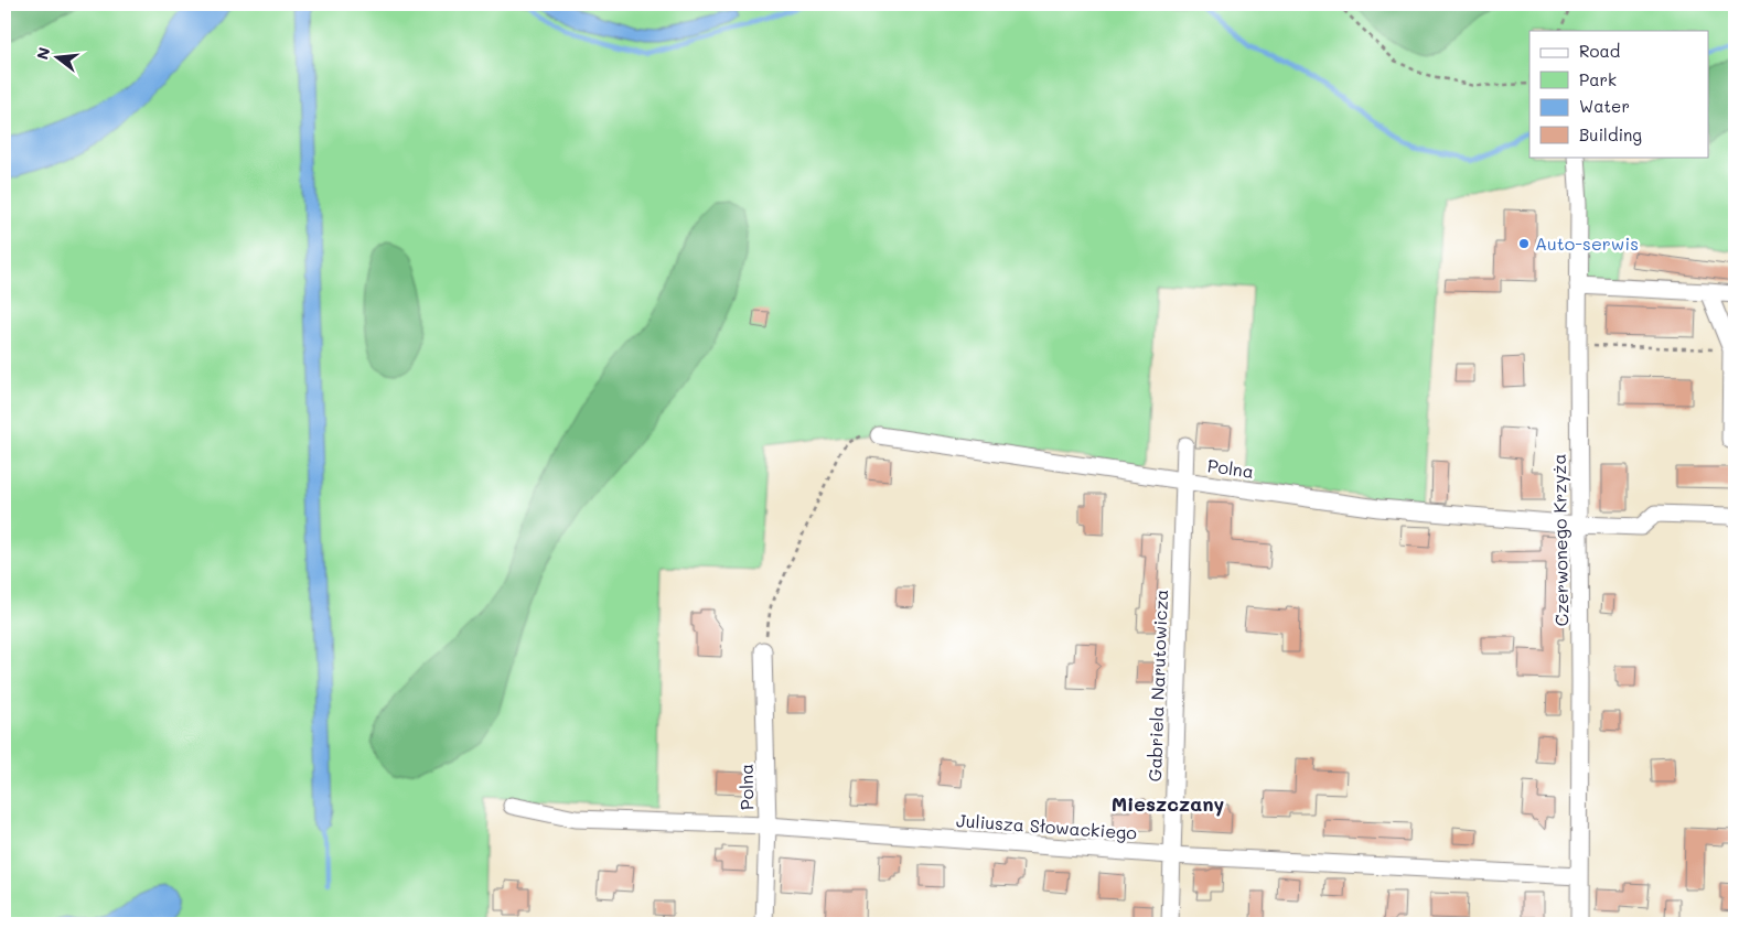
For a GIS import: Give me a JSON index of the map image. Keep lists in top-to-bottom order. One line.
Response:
{"streets":{"street":["Polna","Czerwonego Krzyża","Gabriela Narutowicza","Juliusza Słowackiego"]},"crossings":[["Polna","Czerwonego Krzyża"],["Polna","Gabriela Narutowicza"],["Polna","Juliusza Słowackiego"],["Czerwonego Krzyża","Juliusza Słowackiego"],["Gabriela Narutowicza","Juliusza Słowackiego"]],"districts":["Mieszczany"],"places":["Auto-serwis"],"legend":["Road","Park","Water","Building"],"north":"left"}
